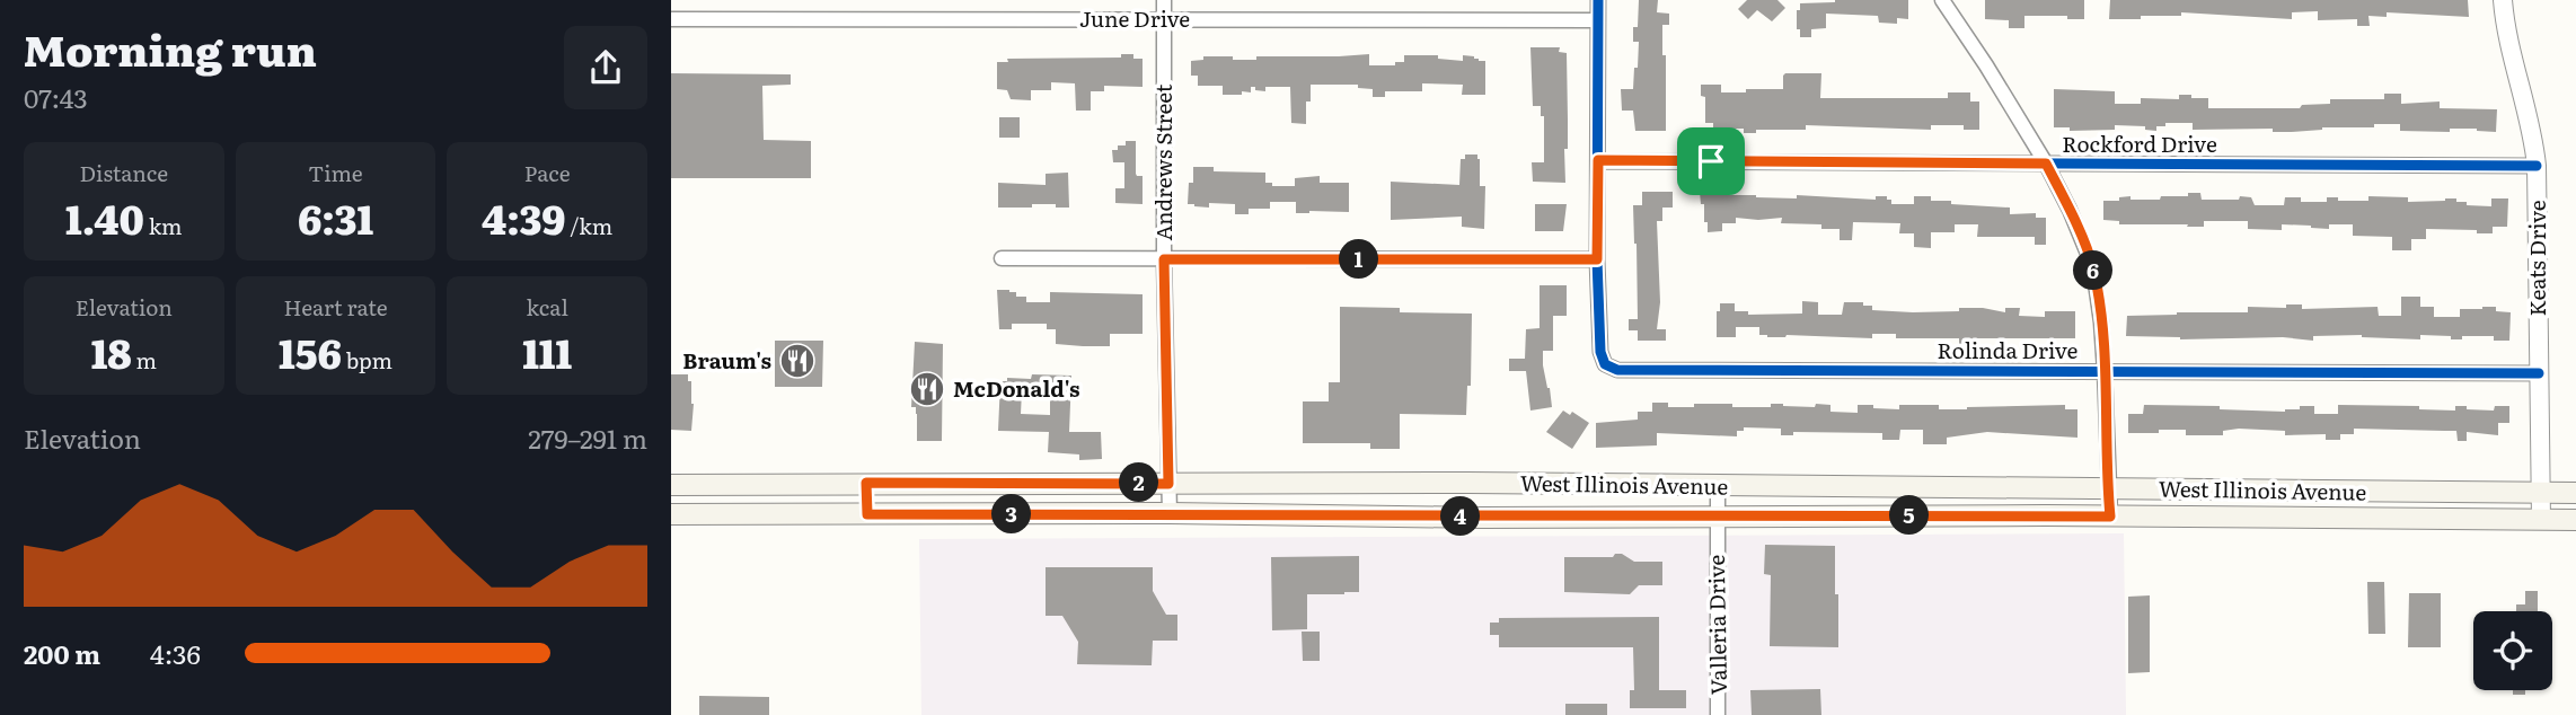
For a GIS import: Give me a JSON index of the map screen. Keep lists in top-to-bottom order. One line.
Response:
{"streets":{"main road":["West Illinois Avenue"],"street":["June Drive","Rockford Drive","Andrews Street","Keats Drive","Rolinda Drive","Valleria Drive"]},"crossings":[["June Drive","Andrews Street"],["Rockford Drive","Keats Drive"],["Andrews Street","West Illinois Avenue"],["Keats Drive","Rolinda Drive"],["Keats Drive","West Illinois Avenue"],["West Illinois Avenue","Valleria Drive"]],"places":{"restaurant":["Braum's","McDonald's"]},"page":{"heading":["Morning run","07:43"],"stats":[["Distance","1.40 km"],["Time","6:31"],["Pace","4:39 /km"],["Elevation","18 m"],["Heart rate","156 bpm"],["kcal","111"]],"pins":["1","6","2","3","5","4"],"chart":["Elevation","279–291 m"],"list":[{"name":"200 m","note":"4:36"}]}}
